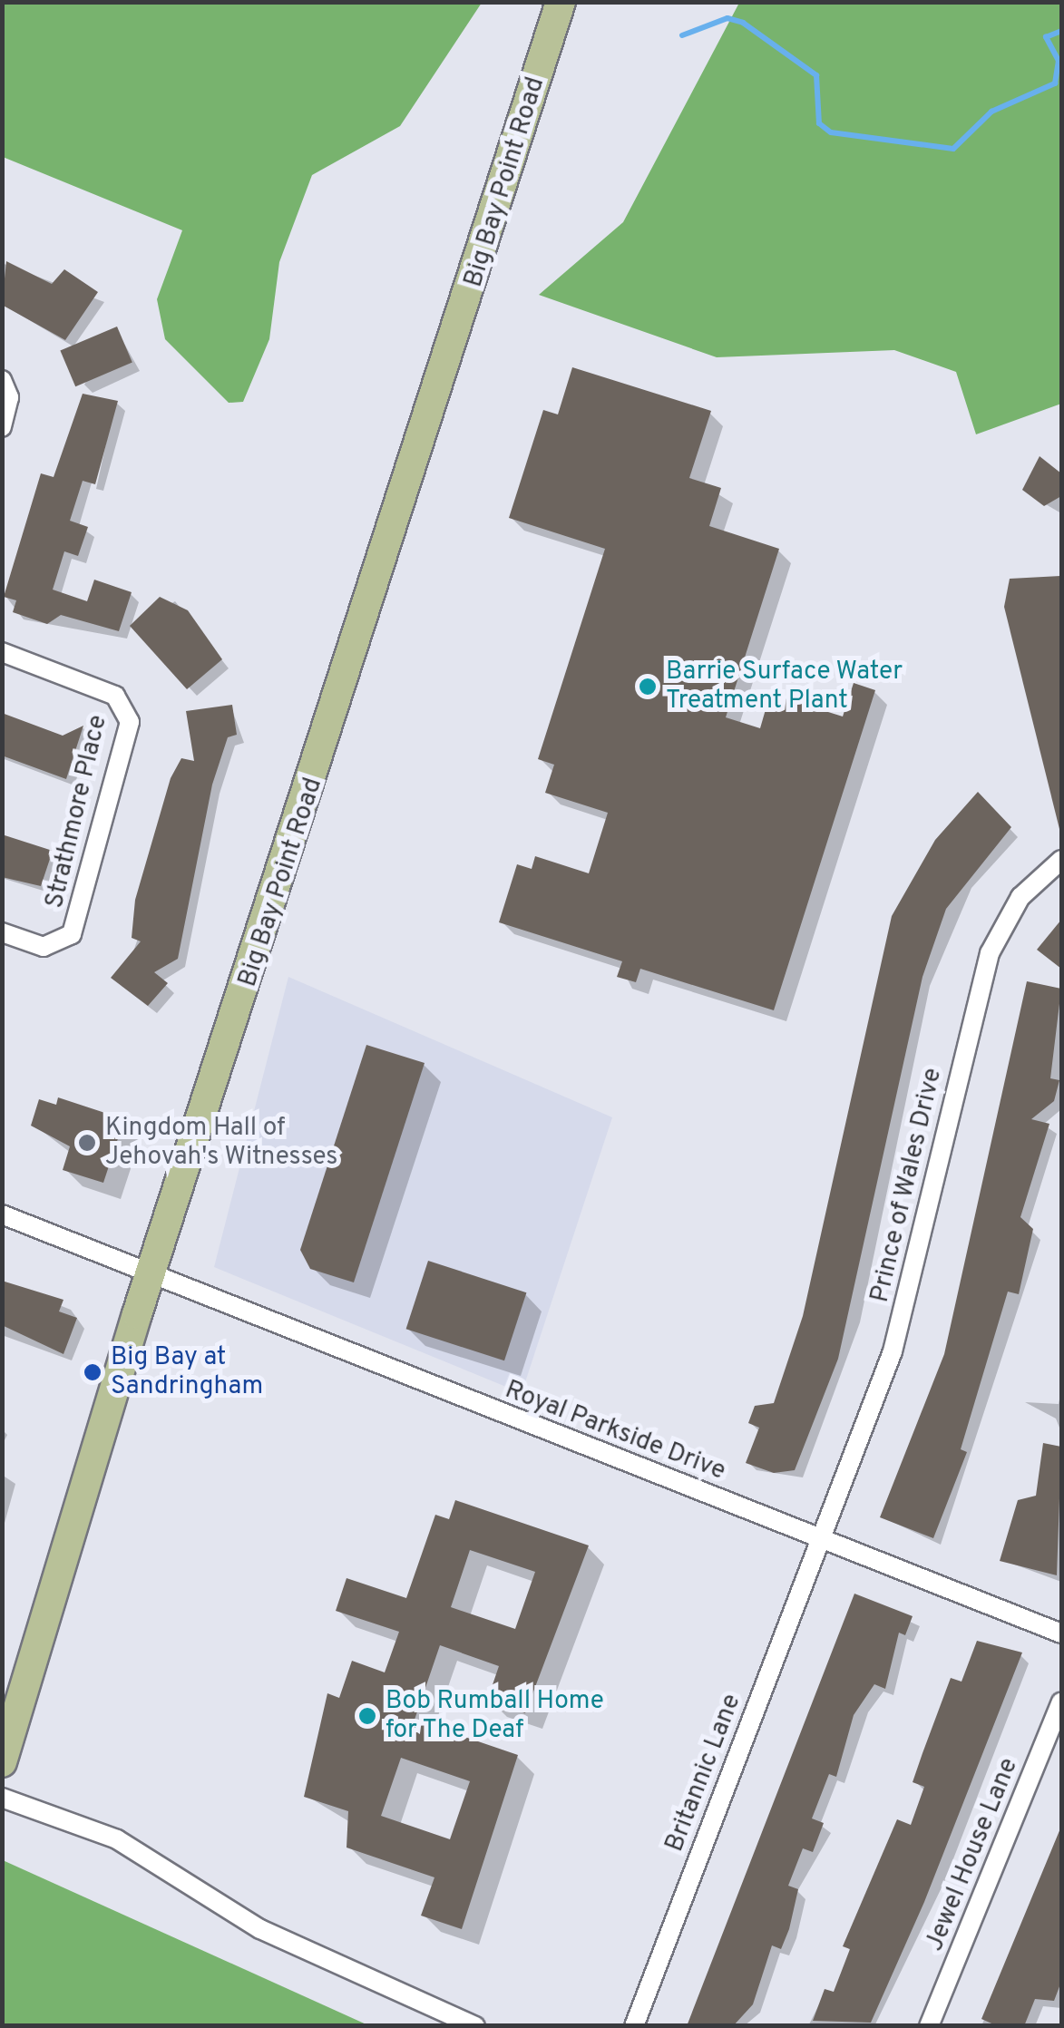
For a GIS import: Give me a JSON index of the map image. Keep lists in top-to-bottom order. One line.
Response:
{"streets":{"main road":["Big Bay Point Road"],"street":["Strathmore Place","Prince of Wales Drive","Royal Parkside Drive","Britannic Lane","Jewel House Lane"]},"crossings":[["Big Bay Point Road","Royal Parkside Drive"],["Prince of Wales Drive","Royal Parkside Drive"],["Prince of Wales Drive","Britannic Lane"],["Royal Parkside Drive","Britannic Lane"]],"places":["Barrie Surface Water Treatment Plant","Kingdom Hall of Jehovah's Witnesses","Big Bay at Sandringham","Bob Rumball Home for The Deaf"]}
